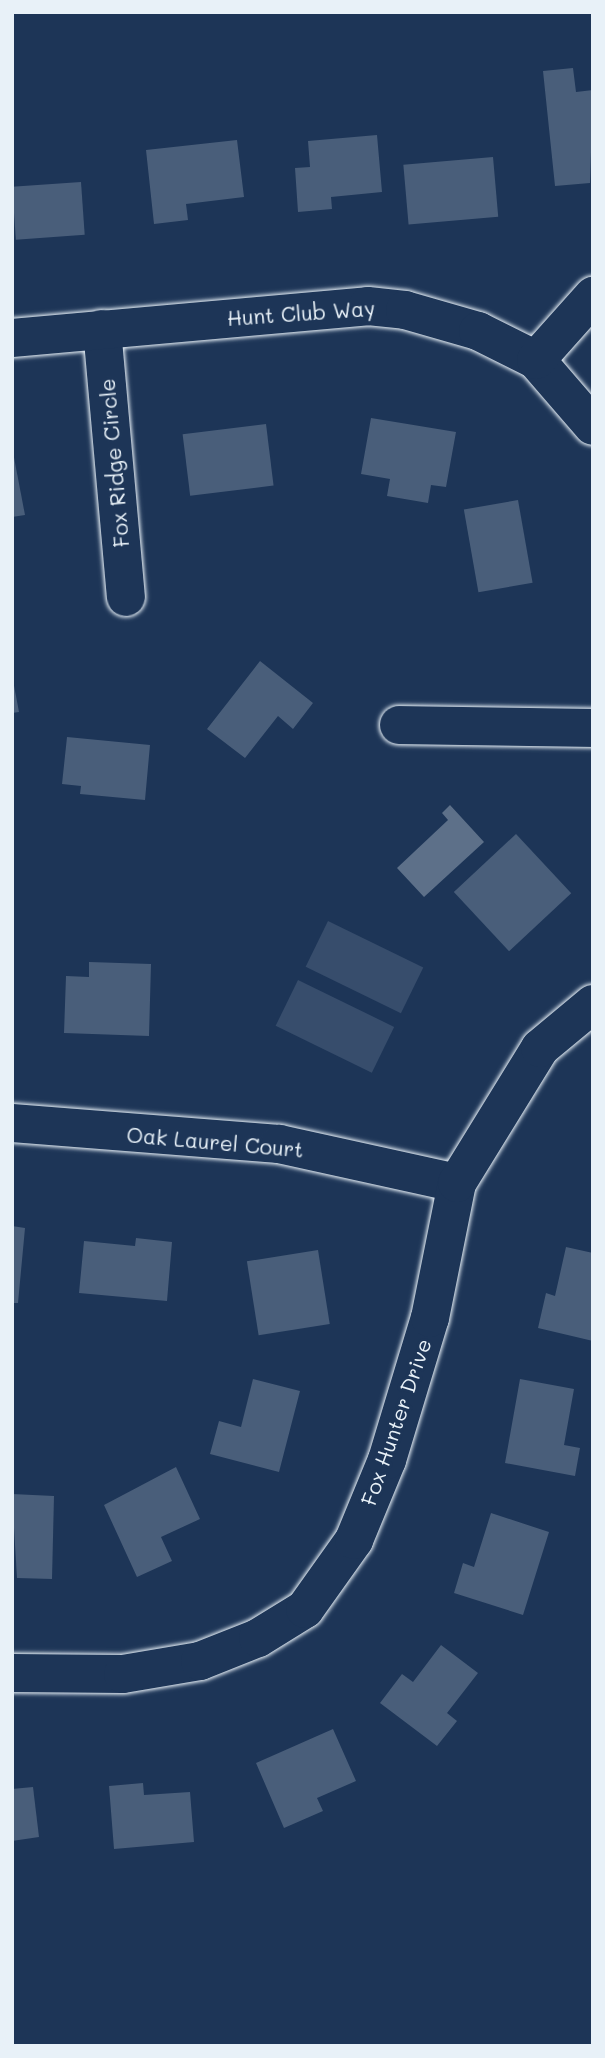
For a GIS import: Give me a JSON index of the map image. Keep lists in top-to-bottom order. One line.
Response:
{"streets":{"street":["Hunt Club Way","Fox Ridge Circle","Oak Laurel Court","Fox Hunter Drive"]},"crossings":[["Hunt Club Way","Fox Ridge Circle"],["Oak Laurel Court","Fox Hunter Drive"]]}
